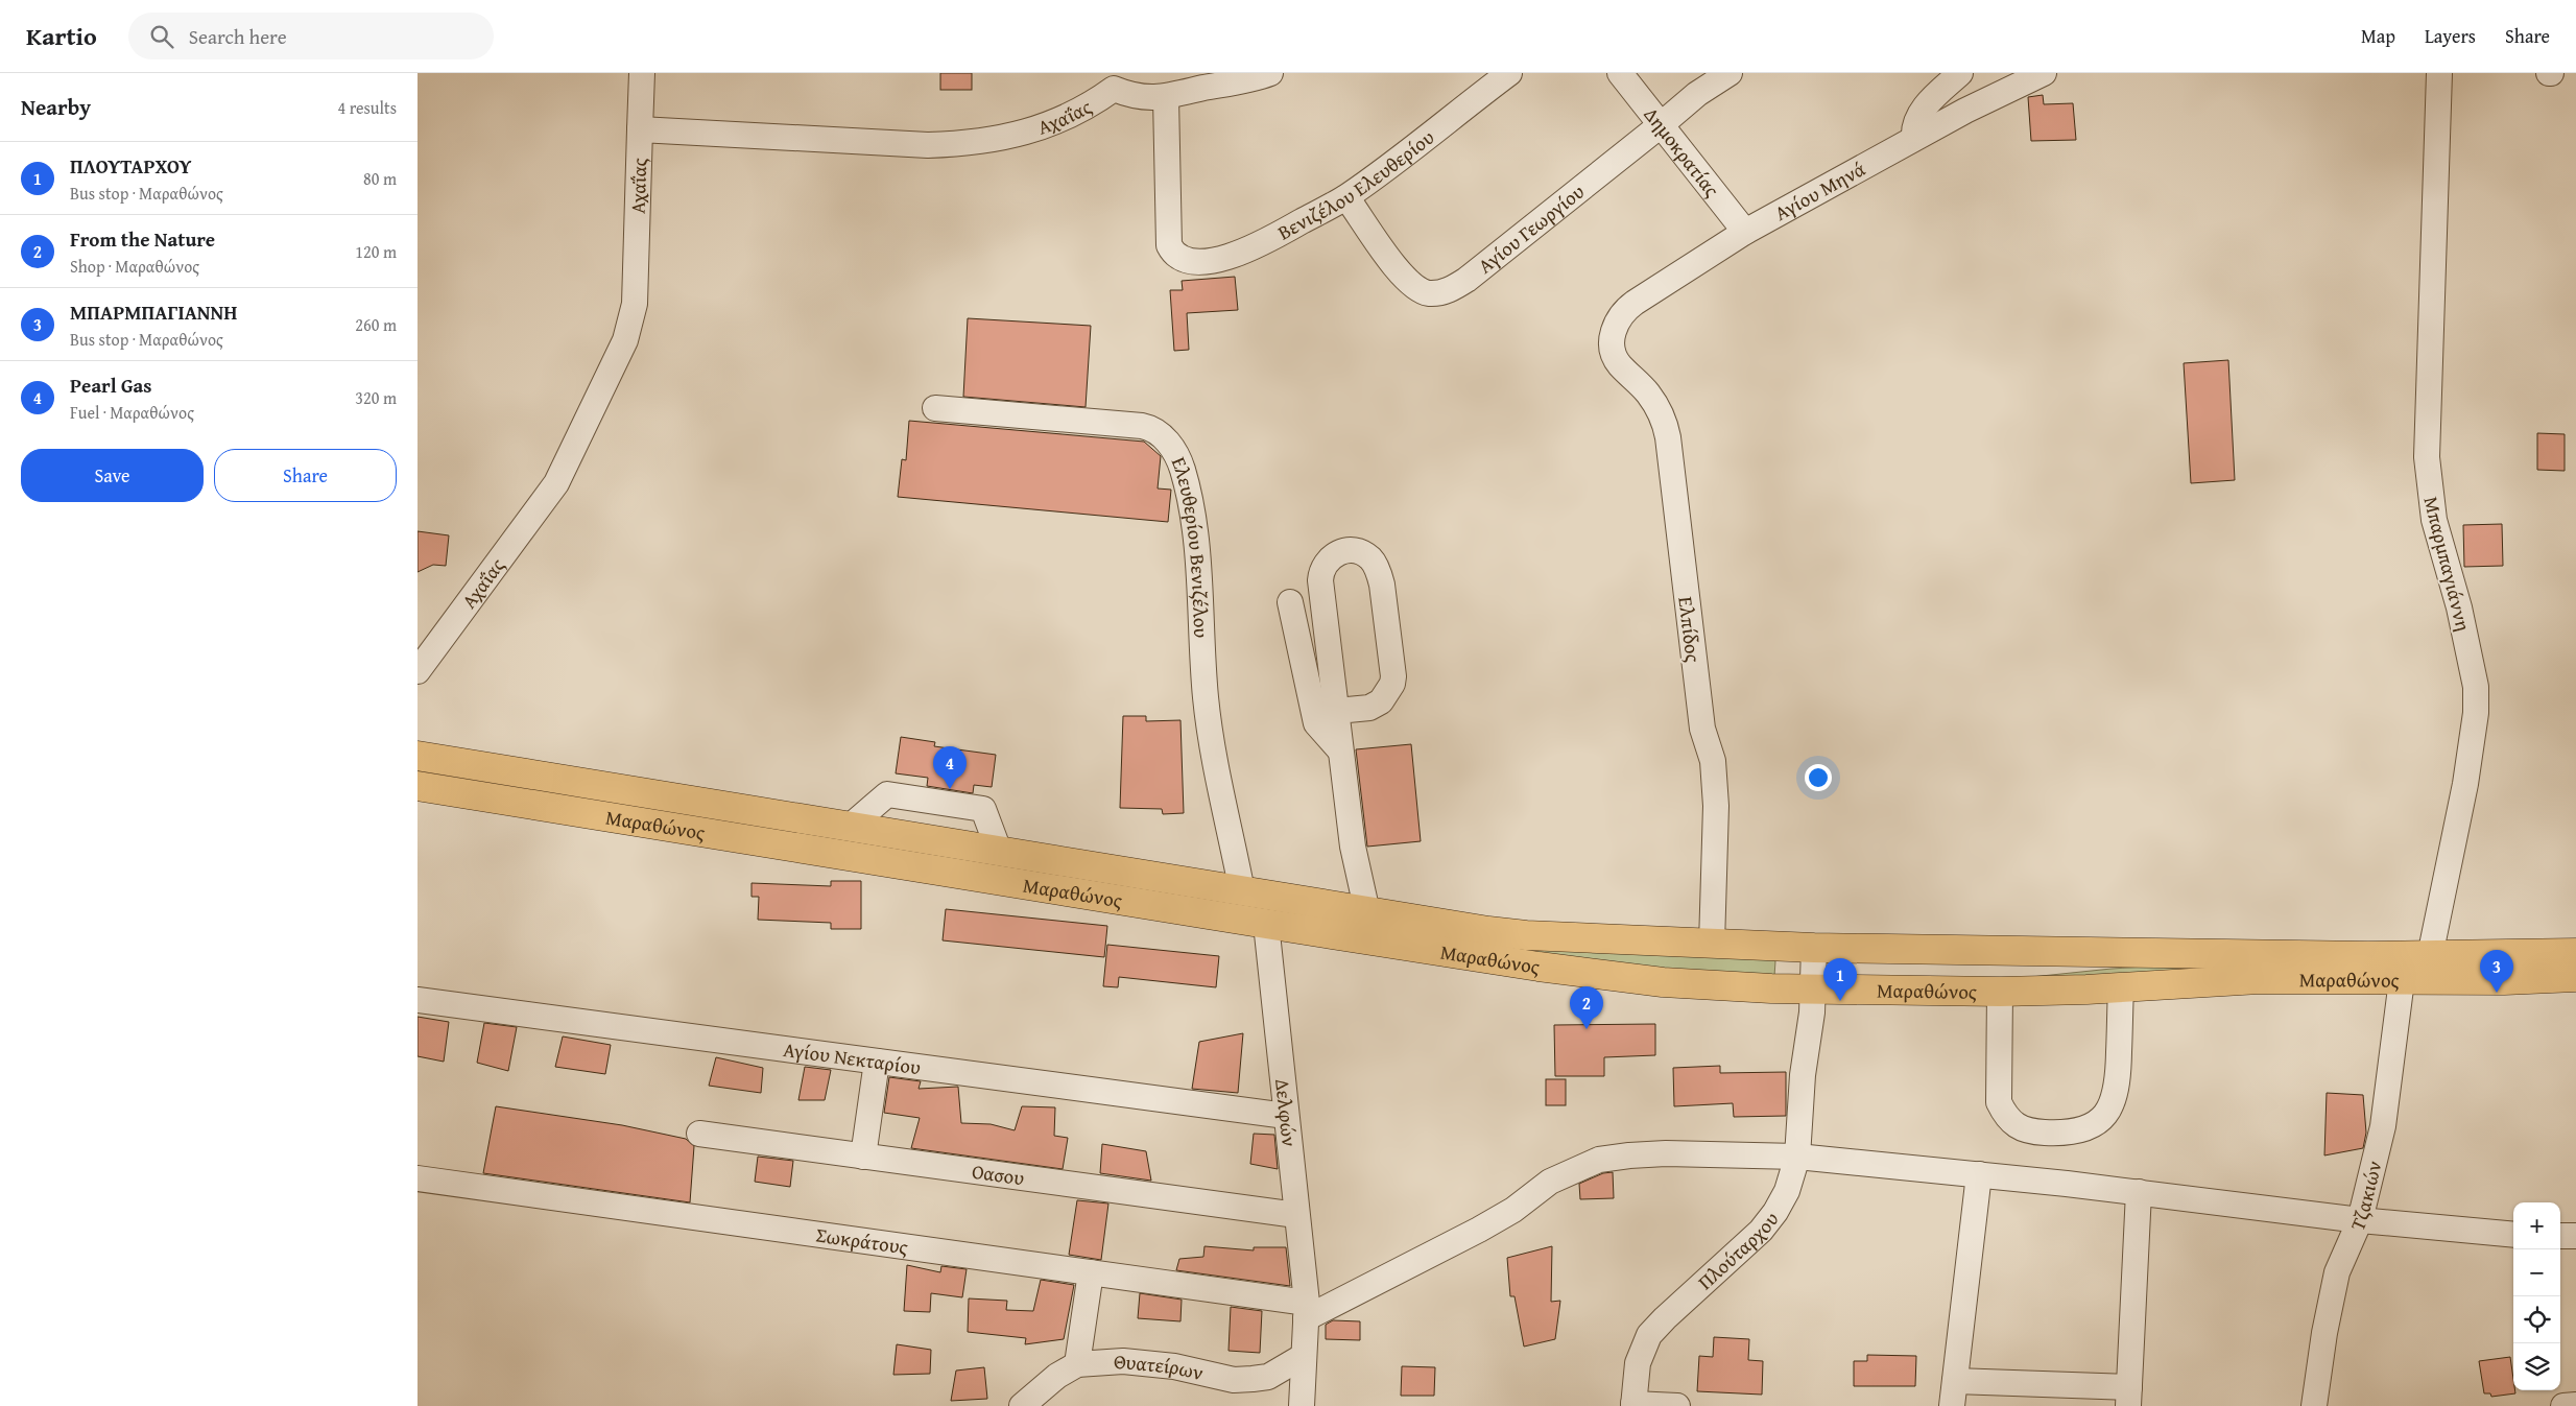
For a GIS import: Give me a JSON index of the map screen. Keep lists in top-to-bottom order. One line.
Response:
{"streets":{"main road":["Μαραθώνος"],"street":["Αχαΐας","Δημοκρατίας","Βενιζέλου Ελευθερίου","Αγίου Μηνά","Αγίου Γεωργίου","Ελευθερίου Βενιζέλου","Μπαρμπαγιάννη","Ελπίδος","Αγίου Νεκταρίου","Δελφών","Οασου","Τζακιών","Σωκράτους","Πλούταρχου","Θυατείρων"]},"crossings":[["Δημοκρατίας","Αγίου Μηνά"],["Δημοκρατίας","Αγίου Γεωργίου"],["Βενιζέλου Ελευθερίου","Αγίου Γεωργίου"],["Αγίου Μηνά","Ελπίδος"],["Ελευθερίου Βενιζέλου","Μαραθώνος"],["Μπαρμπαγιάννη","Μαραθώνος"],["Ελπίδος","Μαραθώνος"],["Μαραθώνος","Δελφών"],["Μαραθώνος","Τζακιών"],["Μαραθώνος","Πλούταρχου"],["Αγίου Νεκταρίου","Δελφών"],["Δελφών","Οασου"],["Δελφών","Σωκράτους"],["Δελφών","Θυατείρων"]],"page":{"header":"Kartio","search":"Search here","nav":["Map","Layers","Share"],"heading":["Nearby","4 results"],"list":[{"mark":"1","name":"ΠΛΟΥΤΑΡΧΟΥ","note":"Bus stop · Μαραθώνος","value":"80 m"},{"mark":"2","name":"From the Nature","note":"Shop · Μαραθώνος","value":"120 m"},{"mark":"3","name":"ΜΠΑΡΜΠΑΓΙΑΝΝΗ","note":"Bus stop · Μαραθώνος","value":"260 m"},{"mark":"4","name":"Pearl Gas","note":"Fuel · Μαραθώνος","value":"320 m"}],"buttons":["Save","Share"],"pins":["4","3","1","2"],"map_buttons":["+","−"]}}
